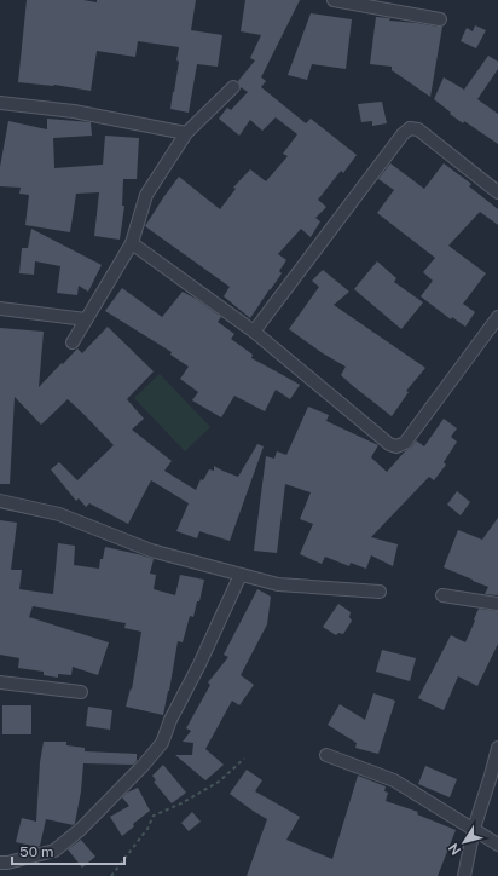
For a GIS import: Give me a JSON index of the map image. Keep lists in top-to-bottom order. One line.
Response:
{"scale_bar":"50 m","north":"bottom left"}
